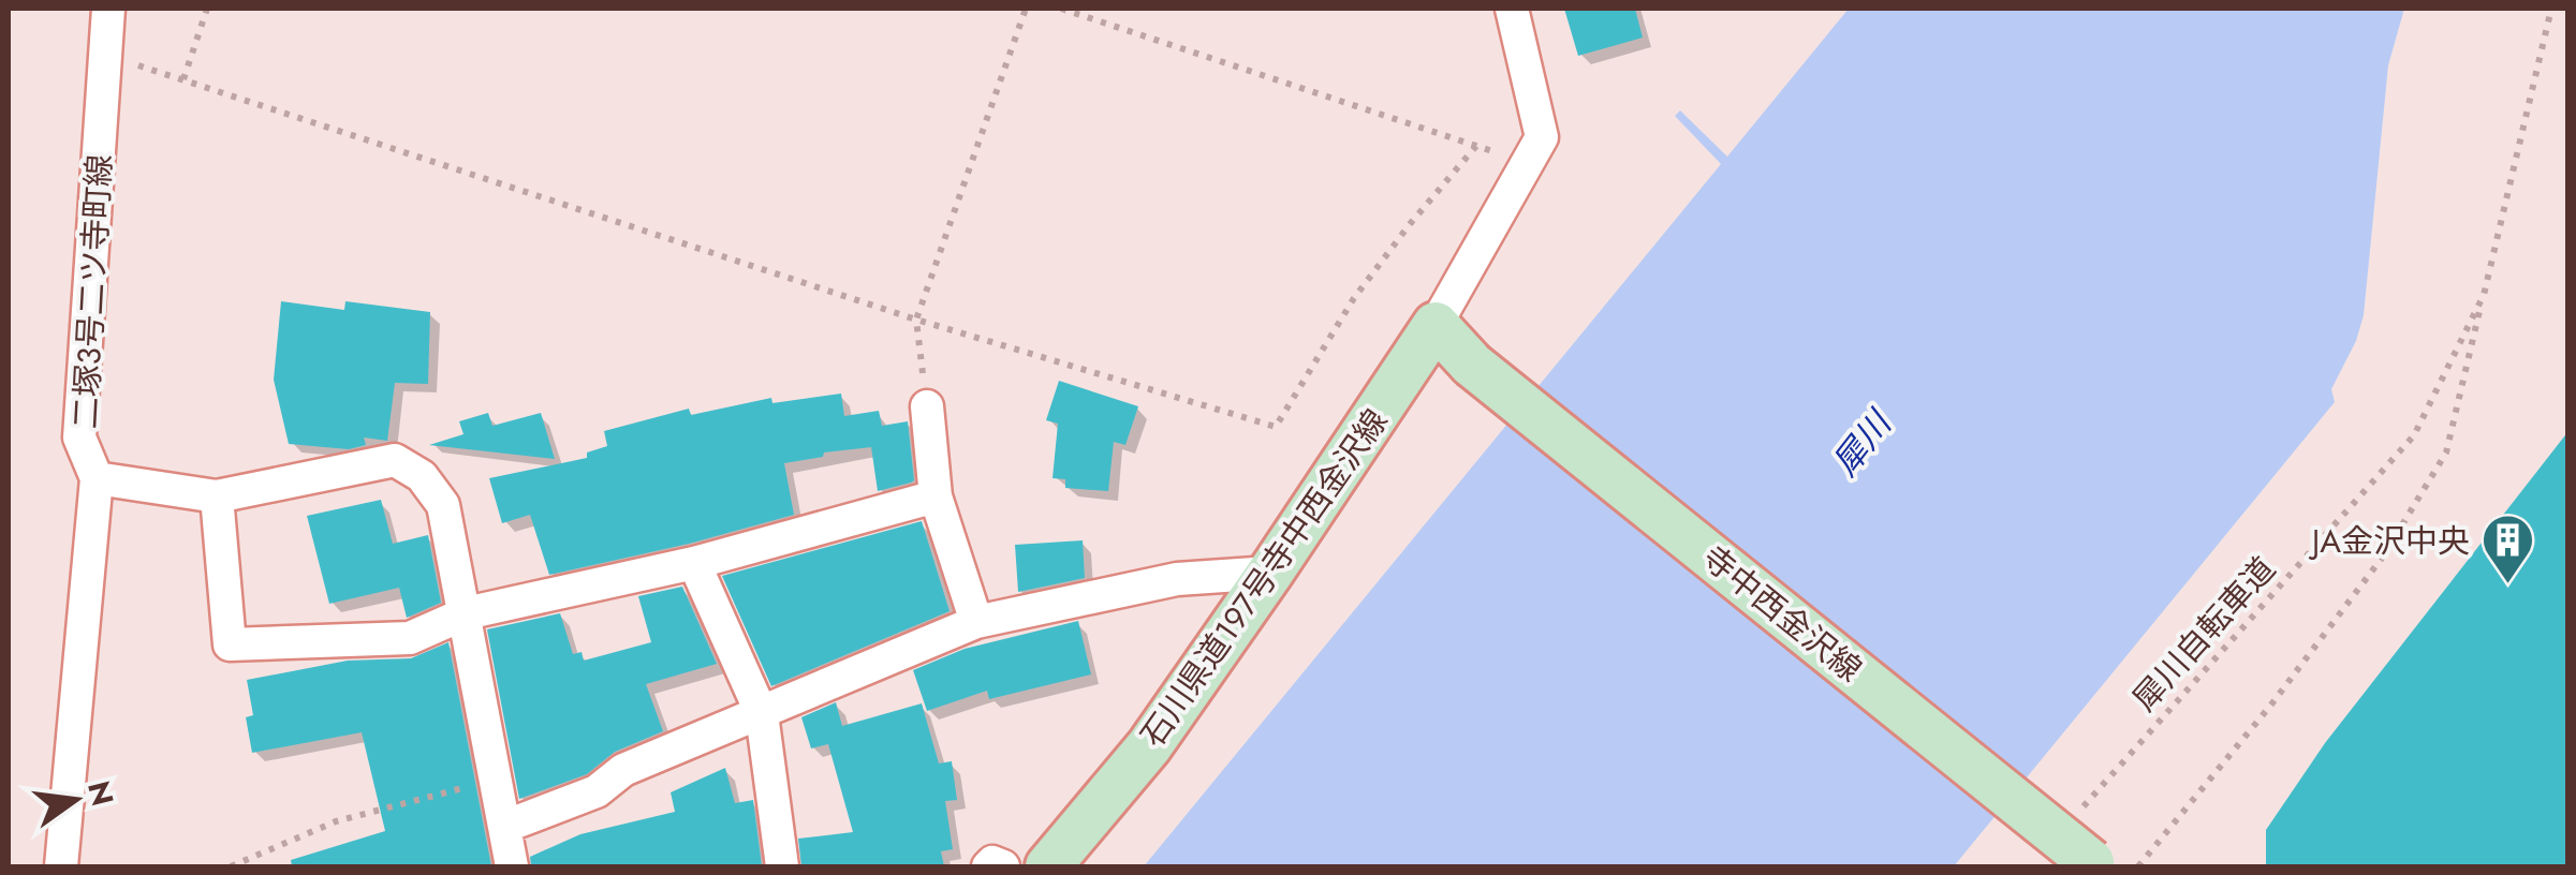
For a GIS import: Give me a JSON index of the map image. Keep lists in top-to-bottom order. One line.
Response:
{"streets":{"main road":["石川県道197号寺中西金沢線","寺中西金沢線"],"street":["二塚3号二ツ寺町線"],"path":["犀川自転車道"]},"crossings":[["石川県道197号寺中西金沢線","寺中西金沢線"]],"water":["犀川"],"places":{"building":["JA金沢中央"]},"north":"right"}
